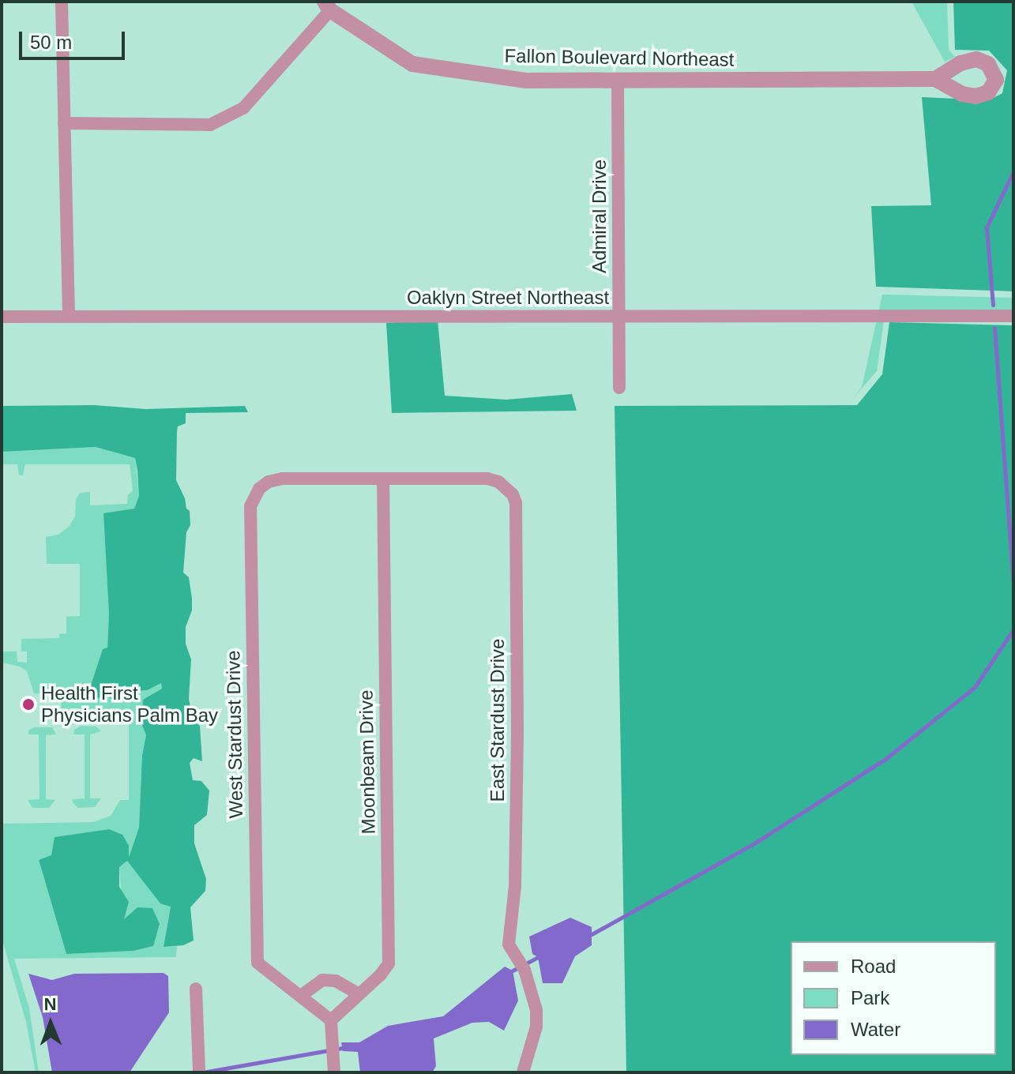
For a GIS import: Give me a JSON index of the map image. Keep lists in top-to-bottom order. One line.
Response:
{"streets":{"street":["Fallon Boulevard Northeast","Admiral Drive","Oaklyn Street Northeast","East Stardust Drive","West Stardust Drive","Moonbeam Drive"]},"crossings":[["Fallon Boulevard Northeast","Admiral Drive"],["Admiral Drive","Oaklyn Street Northeast"],["East Stardust Drive","West Stardust Drive"],["East Stardust Drive","Moonbeam Drive"],["West Stardust Drive","Moonbeam Drive"]],"places":["Health First Physicians Palm Bay"],"legend":["Road","Park","Water"],"scale_bar":"50 m","north":"top"}
